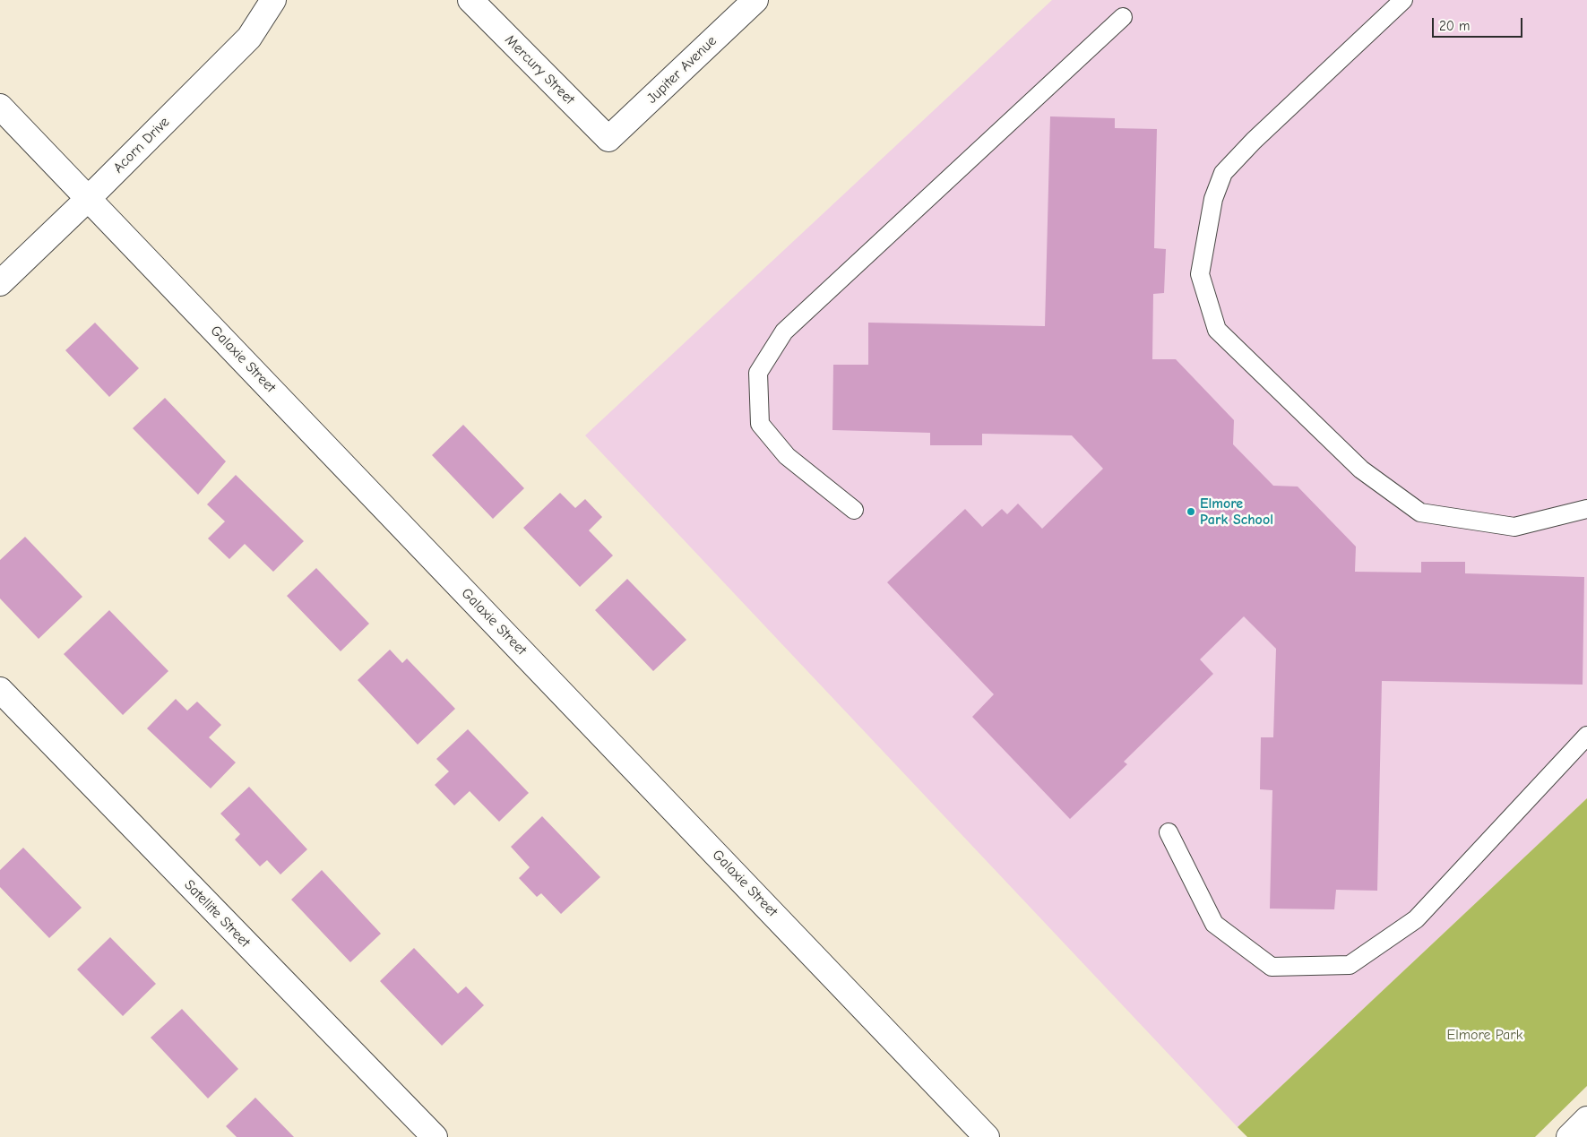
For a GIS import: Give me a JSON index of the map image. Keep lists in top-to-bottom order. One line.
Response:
{"streets":{"street":["Mercury Street","Jupiter Avenue","Acorn Drive","Galaxie Street","Satellite Street"]},"crossings":[["Mercury Street","Jupiter Avenue"],["Acorn Drive","Galaxie Street"]],"parks":["Elmore Park"],"places":["Elmore Park School"],"scale_bar":"20 m"}
